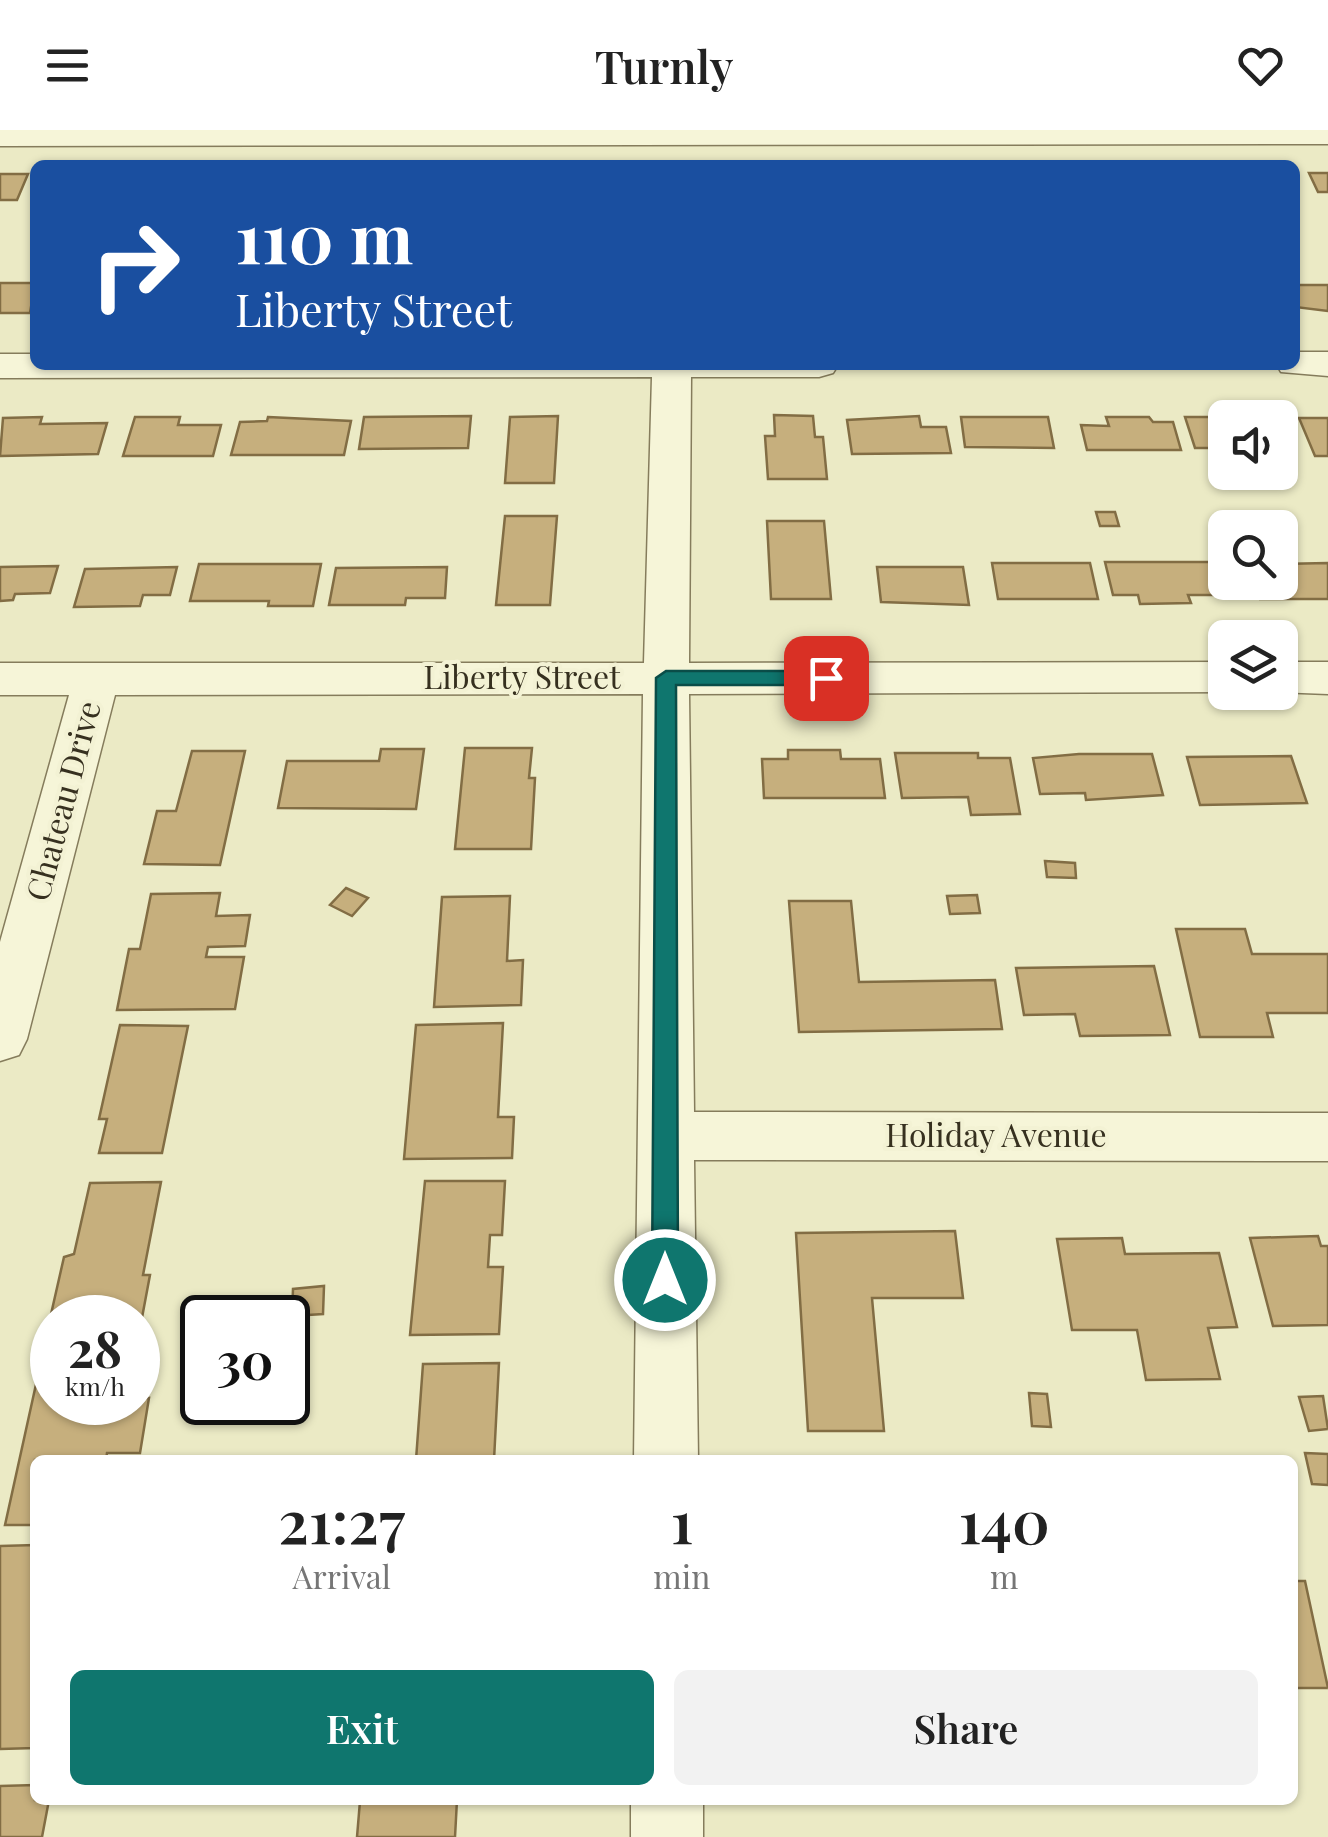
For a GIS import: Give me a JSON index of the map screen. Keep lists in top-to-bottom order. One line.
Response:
{"streets":{"street":["Liberty Street","Chateau Drive","Holiday Avenue"]},"crossings":[["Liberty Street","Chateau Drive"]],"page":{"header":"Turnly","turn":["110 m","Liberty Street"],"speed":"28 km/h","limit":"30","eta":["21:27","Arrival","1","min","140","m"],"buttons":["Exit","Share"]}}
